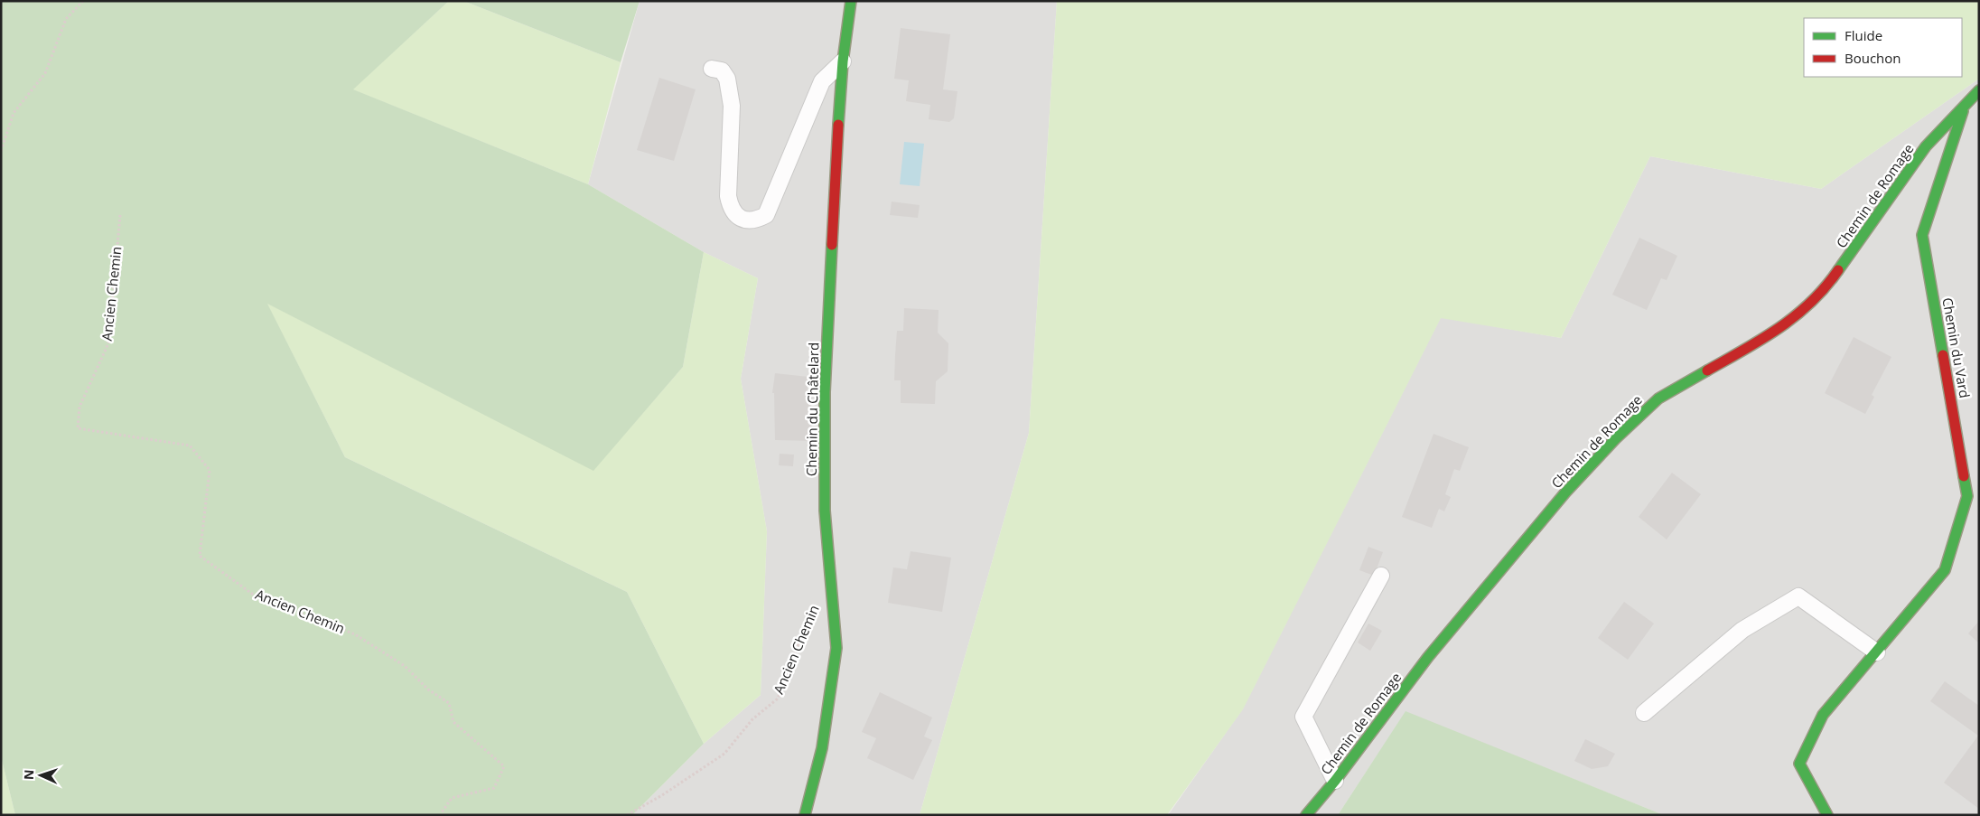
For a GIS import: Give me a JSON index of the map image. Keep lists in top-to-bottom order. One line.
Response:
{"streets":{"street":["Chemin de Romage","Chemin du Vard","Chemin du Châtelard"],"path":["Ancien Chemin"]},"crossings":[["Chemin de Romage","Chemin du Vard"]],"legend":["Fluide","Bouchon"],"north":"left"}
